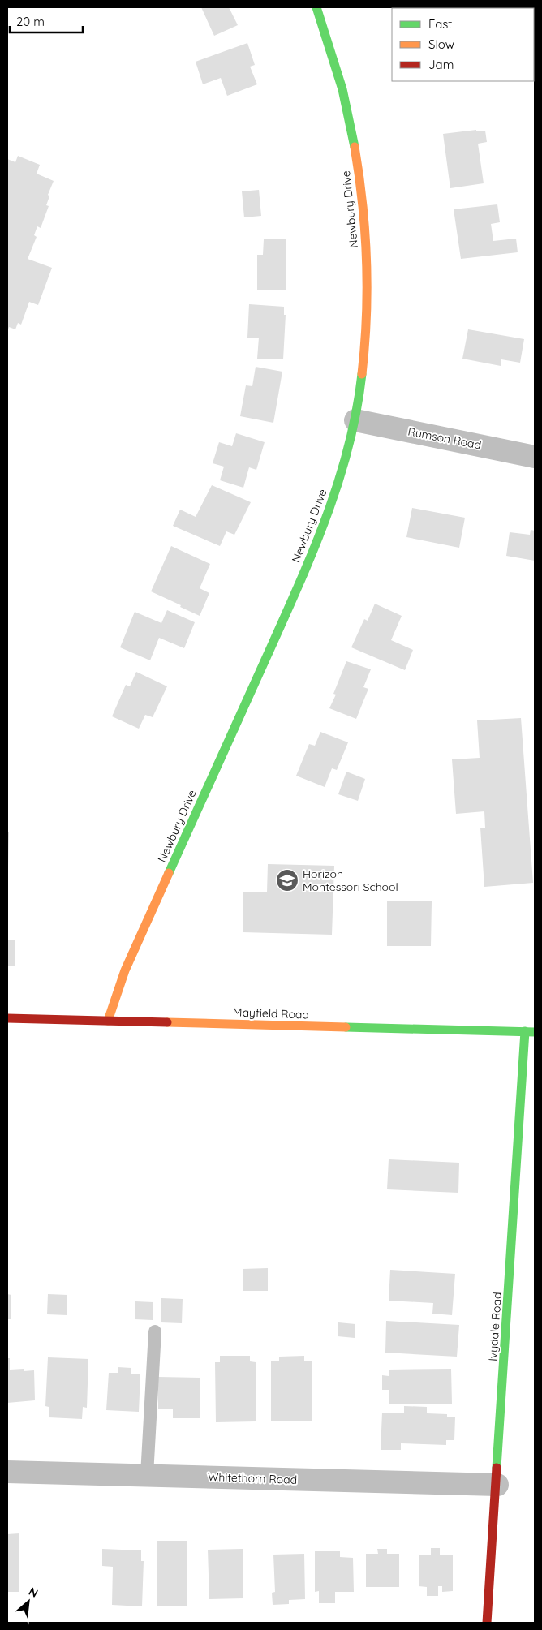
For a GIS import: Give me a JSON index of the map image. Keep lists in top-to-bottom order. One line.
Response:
{"streets":{"street":["Newbury Drive","Rumson Road","Mayfield Road","Ivydale Road","Whitethorn Road"]},"crossings":[["Newbury Drive","Rumson Road"],["Newbury Drive","Mayfield Road"],["Mayfield Road","Ivydale Road"],["Ivydale Road","Whitethorn Road"]],"places":{"school or university":["Horizon Montessori School"]},"legend":["Fast","Slow","Jam"],"scale_bar":"20 m","north":"top right"}
